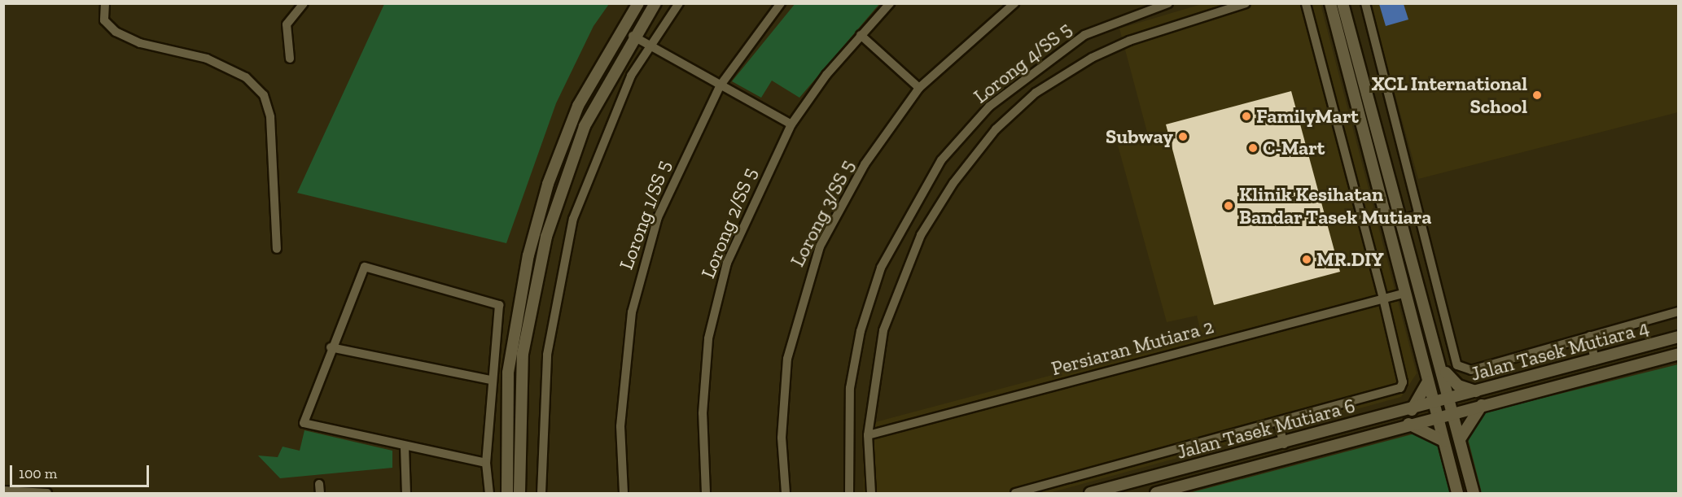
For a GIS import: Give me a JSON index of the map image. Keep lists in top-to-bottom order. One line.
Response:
{"streets":{"street":["Lorong 4/SS 5","Lorong 3/SS 5","Lorong 1/SS 5","Lorong 2/SS 5","Persiaran Mutiara 2","Jalan Tasek Mutiara 4","Jalan Tasek Mutiara 6"]},"crossings":[["Jalan Tasek Mutiara 4","Jalan Tasek Mutiara 6"]],"places":["XCL International School","FamilyMart","Subway","C-Mart","Klinik Kesihatan Bandar Tasek Mutiara","MR.DIY"],"scale_bar":"100 m"}
